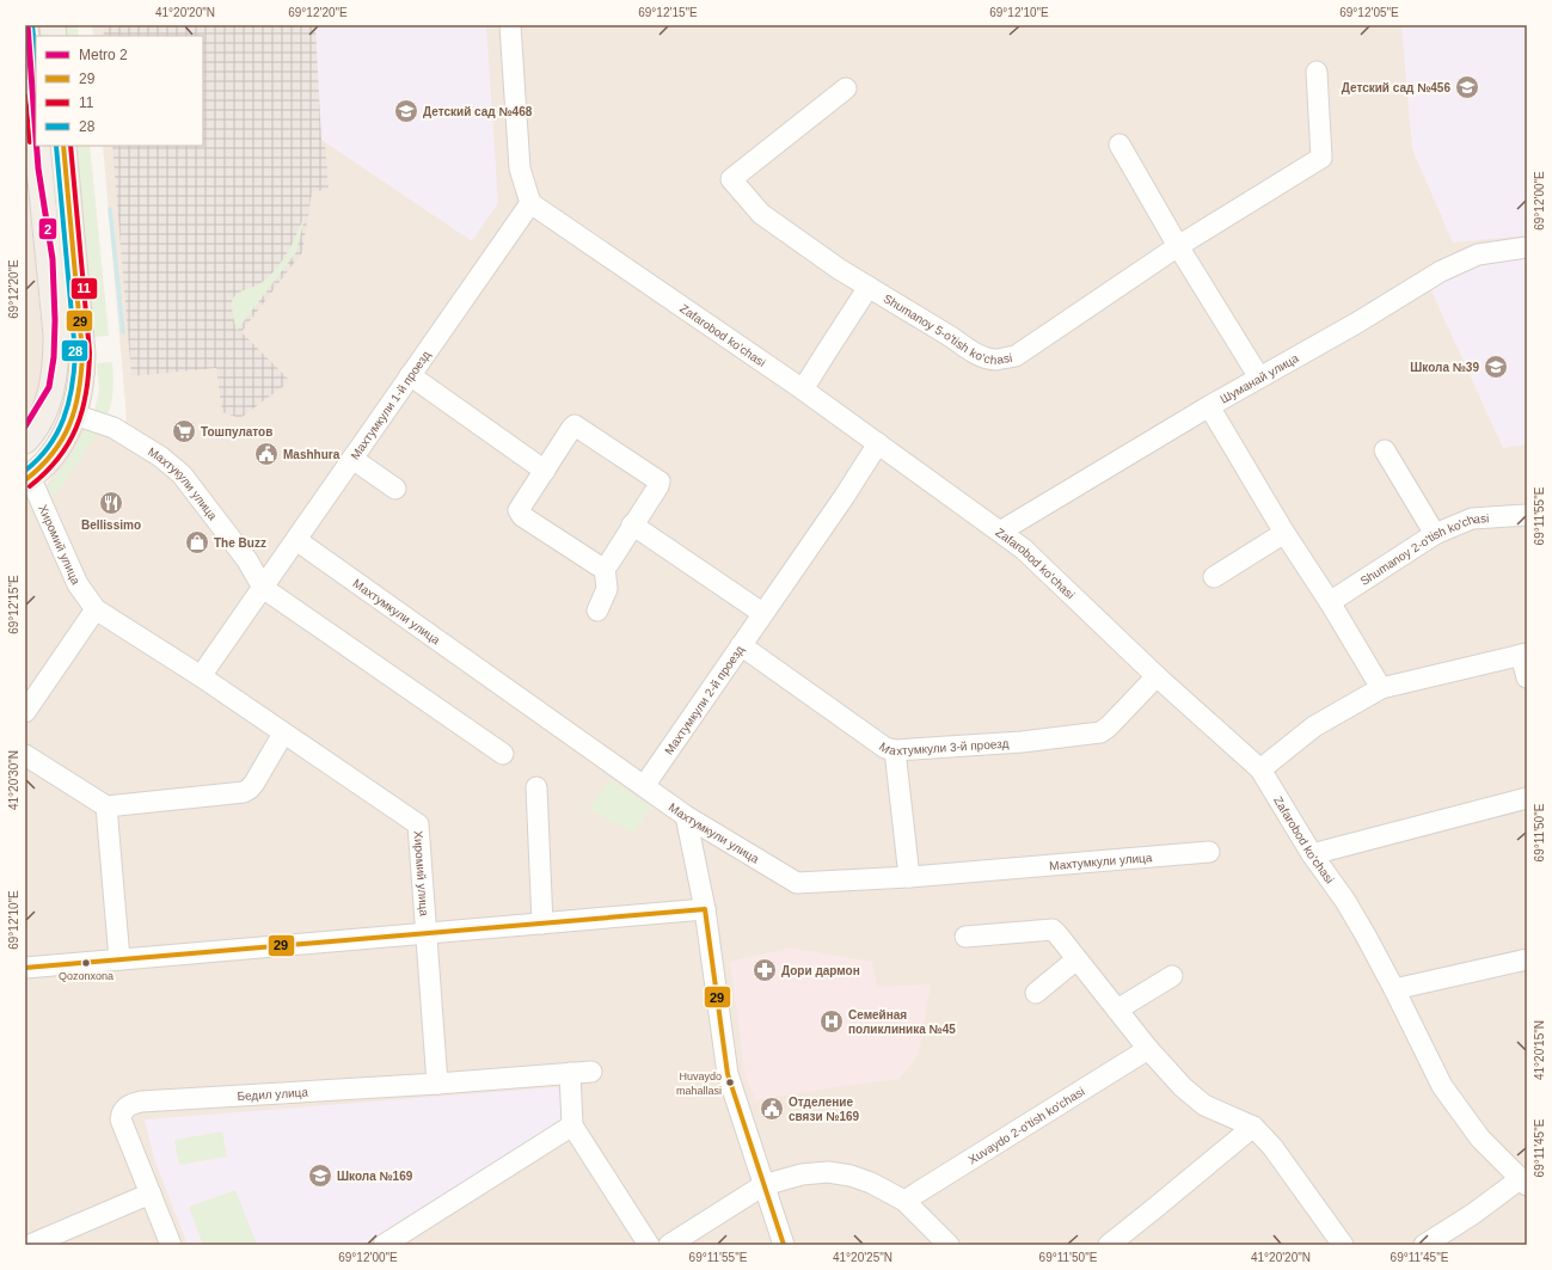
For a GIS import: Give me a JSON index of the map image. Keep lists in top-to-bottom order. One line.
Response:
{"streets":{"street":["Shumanoy 5-o'tish ko'chasi","Zafarobod ko'chasi","Шуманай улица","Махтумкули 1-й проезд","Махтукули улица","Хиромий улица","Shumanoy 2-o'tish ko'chasi","Махтумкули улица","Махтумкули 2-й проезд","Махтумкули 3-й проезд","Бедил улица","Xuvaydo 2-o'tish ko'chasi"]},"crossings":[["Zafarobod ko'chasi","Шуманай улица"],["Zafarobod ko'chasi","Махтумкули 1-й проезд"],["Zafarobod ko'chasi","Махтумкули 2-й проезд"],["Zafarobod ko'chasi","Махтумкули 3-й проезд"],["Махтумкули 1-й проезд","Махтукули улица"],["Махтумкули 1-й проезд","Хиромий улица"],["Махтумкули 1-й проезд","Махтумкули улица"],["Хиромий улица","Бедил улица"],["Махтумкули улица","Махтумкули 2-й проезд"],["Махтумкули 2-й проезд","Махтумкули 3-й проезд"]],"places":{"school or university":["Детский сад №456","Детский сад №468","Школа №39","Школа №169"],"supermarket":["Тошпулатов"],"public building":["Mashhura","Отделение связи №169"],"restaurant":["Bellissimo"],"shop":["The Buzz"],"other":["Qozonxona","Huvaydo mahallasi"],"pharmacy":["Дори дармон"],"hospital":["Семейная поликлиника №45"]},"lines":["metro line 2","transit line 29","transit line 28","transit line 11"],"legend":["Metro 2","29","11","28"],"coordinates":["41°20'20\"N","69°12'20\"E","69°12'15\"E","69°12'10\"E","69°12'05\"E","69°12'00\"E","69°11'55\"E","41°20'30\"N","69°11'50\"E","41°20'15\"N","69°11'45\"E","41°20'25\"N"]}
